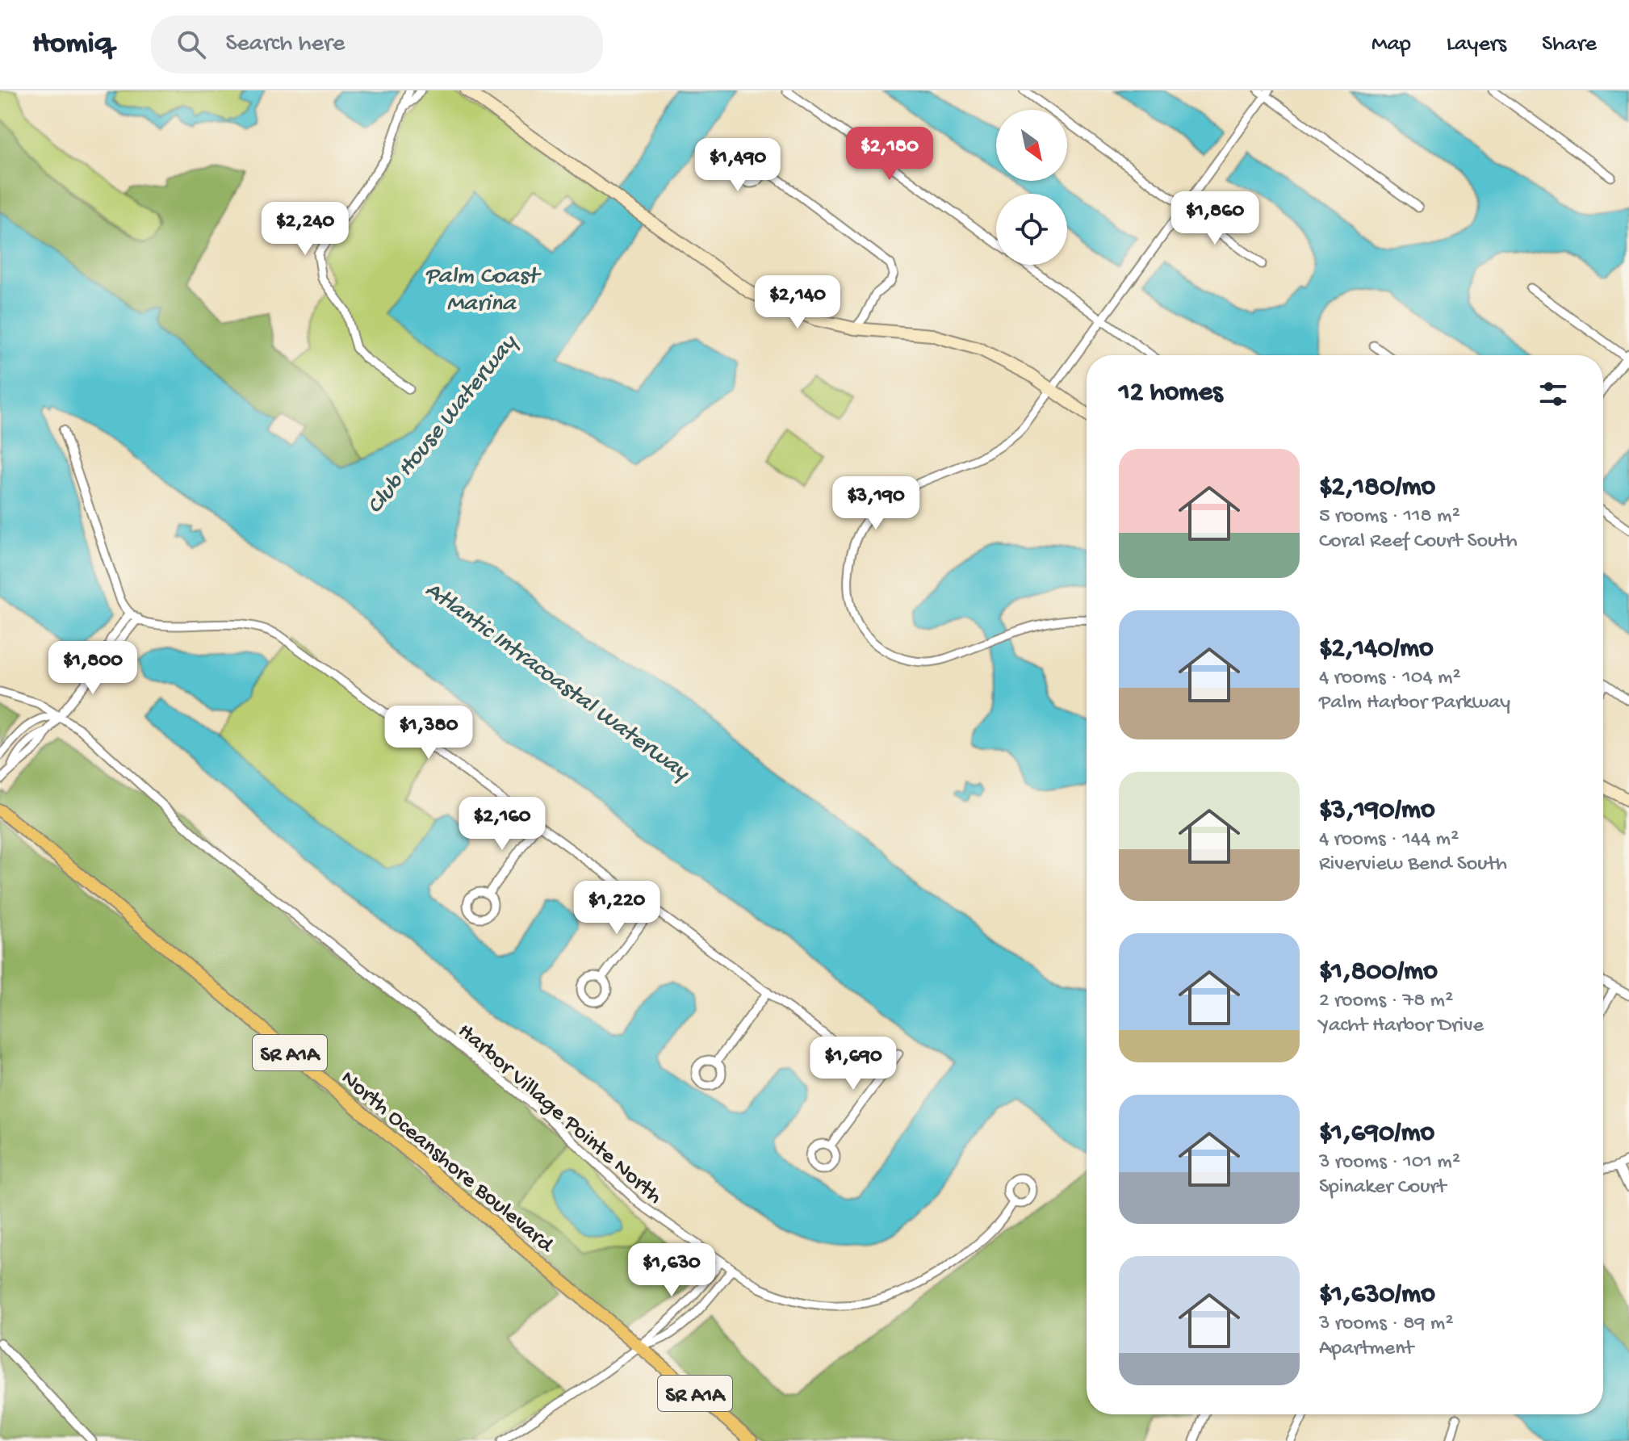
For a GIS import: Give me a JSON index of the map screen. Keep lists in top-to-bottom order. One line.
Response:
{"streets":{"main road":["SR A1A","North Oceanshore Boulevard"],"street":["Harbor Village Pointe North"]},"water":["Palm Coast Marina","Club House Waterway","Atlantic Intracoastal Waterway"],"north":"bottom right","page":{"header":"Homiq","search":"Search here","nav":["Map","Layers","Share"],"price":["$2,180","$1,490","$1,860","$2,240","$2,140","$3,190","$1,800","$1,380","$2,160","$1,220","$1,690","$1,630"],"heading":"12 homes","list":[{"name":"$2,180/mo","note":"5 rooms · 118 m² · Coral Reef Court South"},{"name":"$2,140/mo","note":"4 rooms · 104 m² · Palm Harbor Parkway"},{"name":"$3,190/mo","note":"4 rooms · 144 m² · Riverview Bend South"},{"name":"$1,800/mo","note":"2 rooms · 78 m² · Yacht Harbor Drive"},{"name":"$1,690/mo","note":"3 rooms · 101 m² · Spinaker Court"},{"name":"$1,630/mo","note":"3 rooms · 89 m² · Apartment"}]}}
